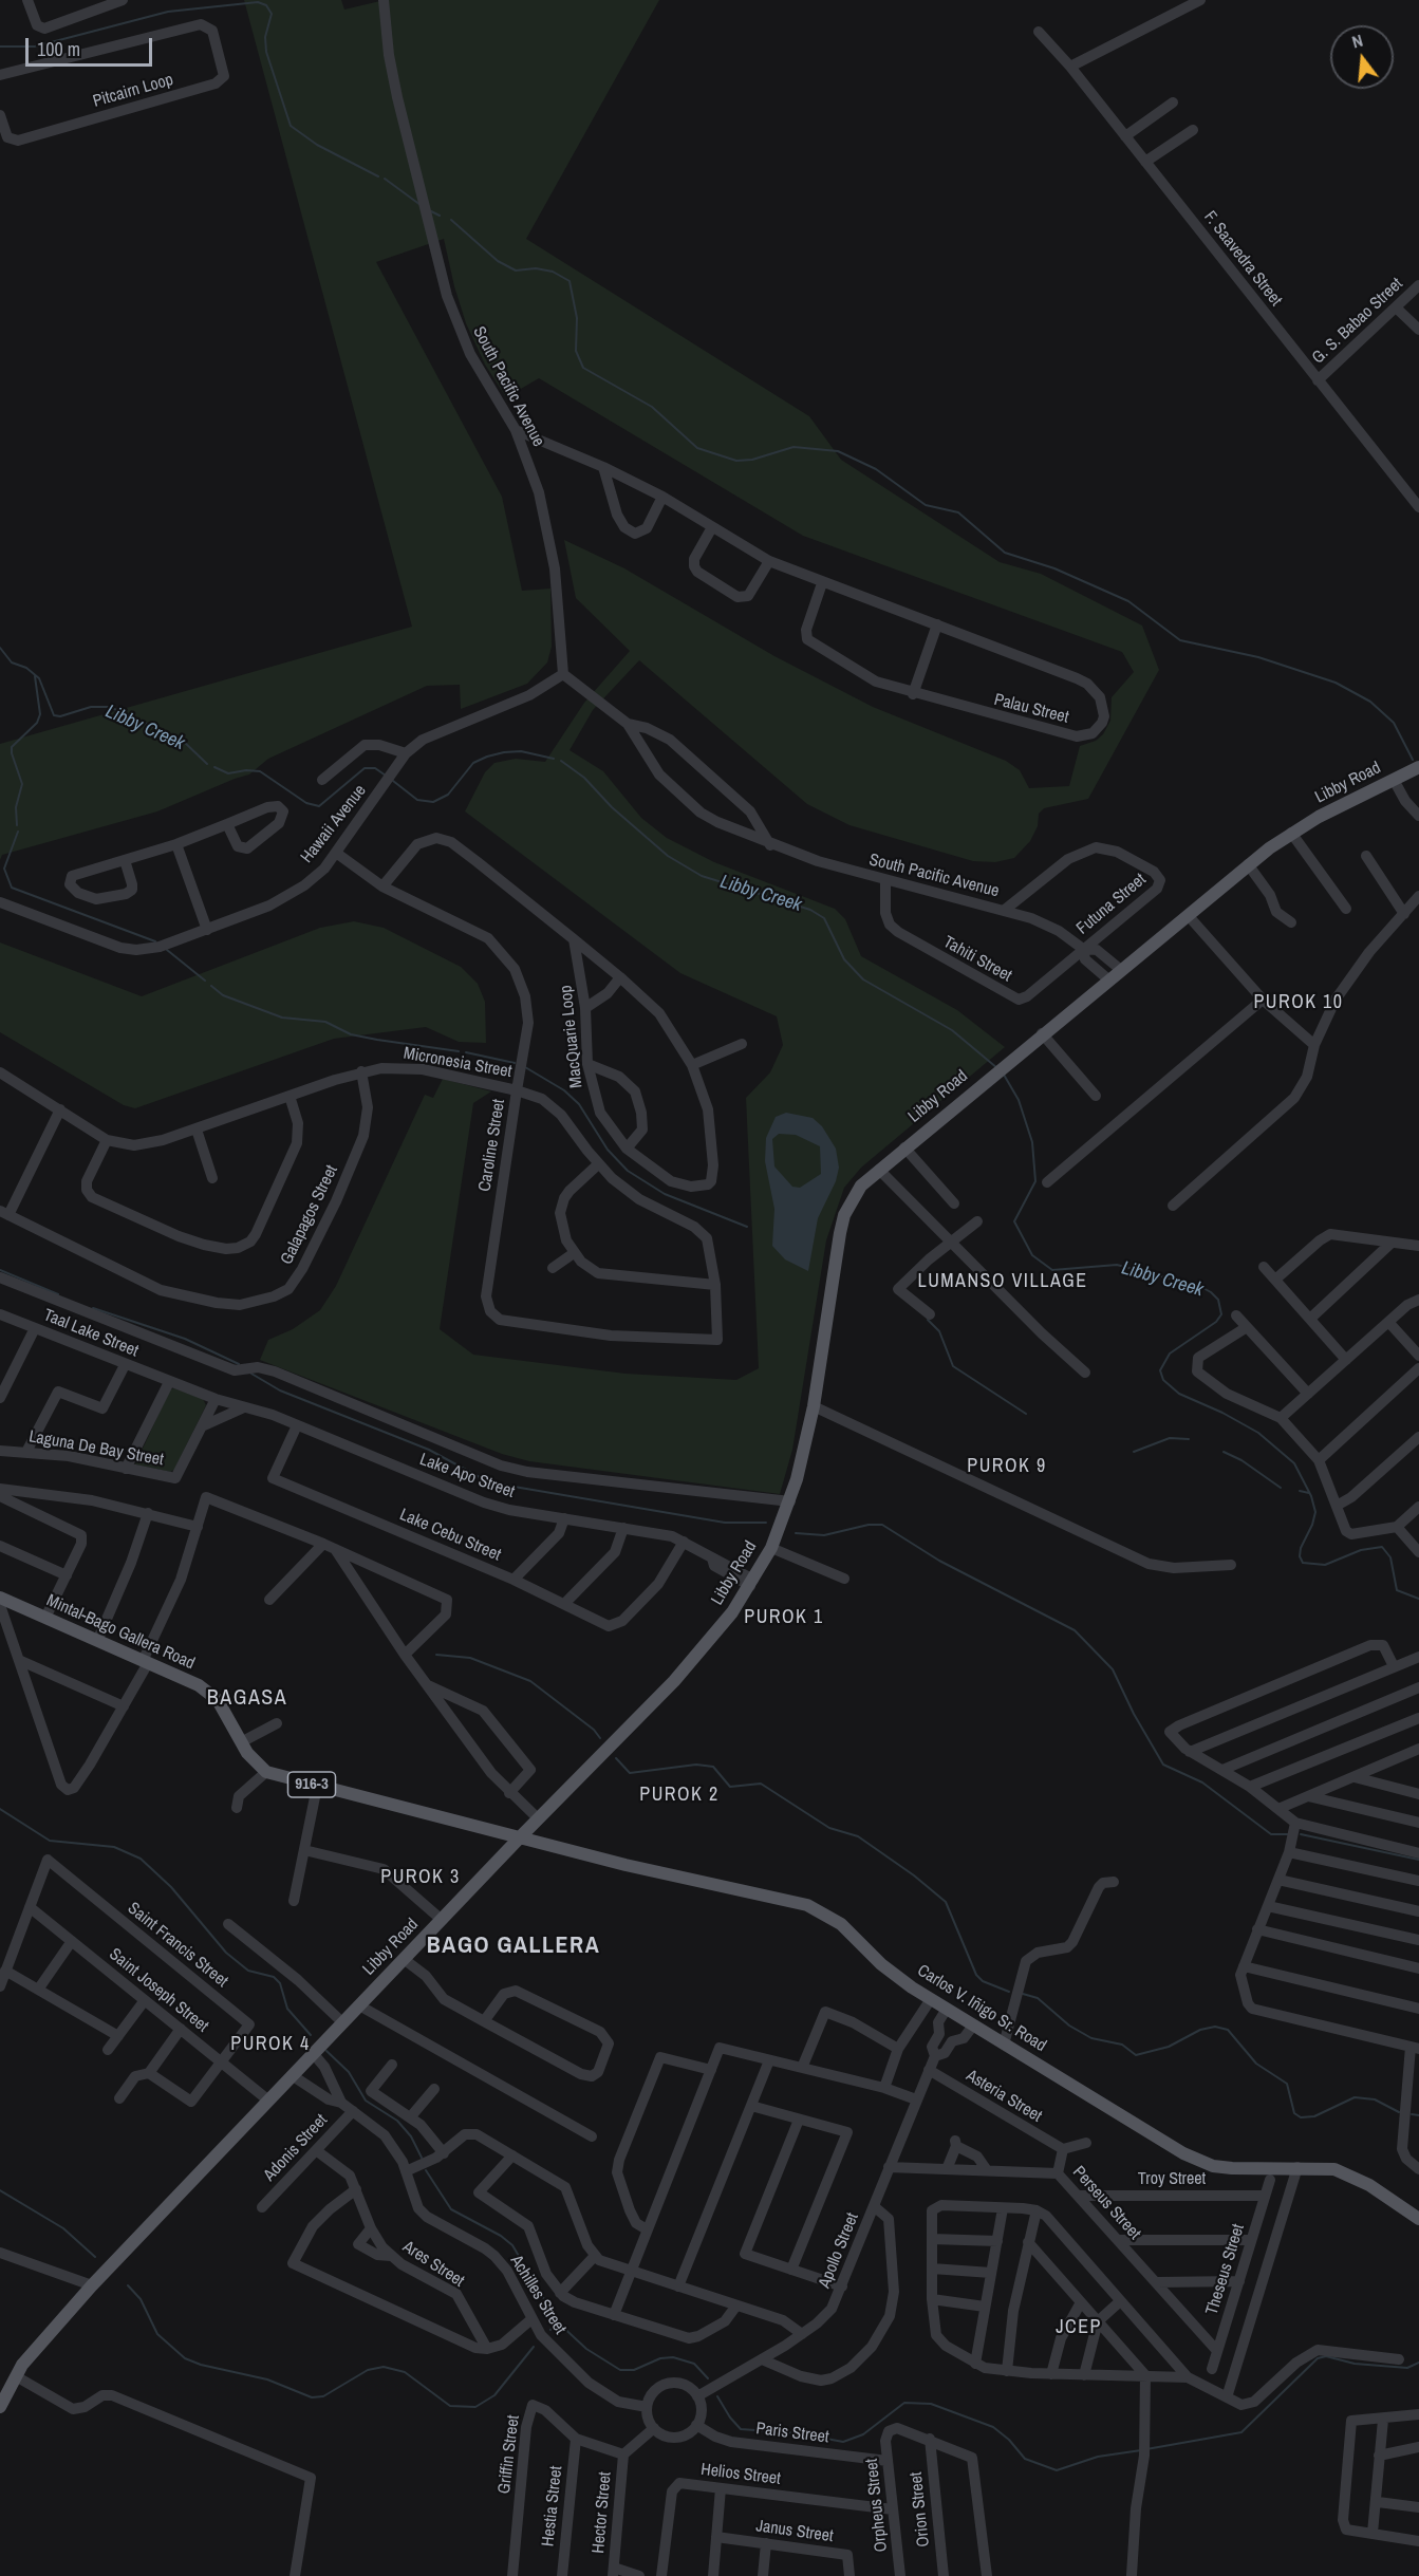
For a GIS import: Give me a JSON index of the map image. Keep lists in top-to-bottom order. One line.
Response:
{"streets":{"main road":["Libby Road","Mintal-Bago Gallera Road","916-3","Carlos V. Iñigo Sr. Road"],"street":["Pitcairn Loop","F. Saavedra Street","G. S. Babao Street","South Pacific Avenue","Palau Street","Hawaii Avenue","Futuna Street","Tahiti Street","MacQuarie Loop","Micronesia Street","Caroline Street","Galapagos Street","Taal Lake Street","Laguna De Bay Street","Lake Apo Street","Lake Cebu Street","Saint Francis Street","Saint Joseph Street","Asteria Street","Adonis Street","Troy Street","Perseus Street","Apollo Street","Ares Street","Theseus Street","Achilles Street","Paris Street","Griffin Street","Helios Street","Orpheus Street","Hestia Street","Orion Street","Hector Street","Janus Street"]},"crossings":[["F. Saavedra Street","G. S. Babao Street"],["South Pacific Avenue","Palau Street"],["South Pacific Avenue","Libby Road"],["South Pacific Avenue","Hawaii Avenue"],["South Pacific Avenue","Futuna Street"],["South Pacific Avenue","Tahiti Street"],["Libby Road","Lake Apo Street"],["Libby Road","916-3"],["Libby Road","Saint Joseph Street"],["Libby Road","Carlos V. Iñigo Sr. Road"],["Libby Road","Achilles Street"],["Hawaii Avenue","Caroline Street"],["Futuna Street","Tahiti Street"],["MacQuarie Loop","Caroline Street"],["Micronesia Street","Caroline Street"],["Micronesia Street","Galapagos Street"],["Taal Lake Street","Laguna De Bay Street"],["Taal Lake Street","Lake Apo Street"],["Laguna De Bay Street","Lake Apo Street"],["Lake Apo Street","Lake Cebu Street"],["Mintal-Bago Gallera Road","916-3"],["916-3","Carlos V. Iñigo Sr. Road"],["Saint Francis Street","Saint Joseph Street"],["Carlos V. Iñigo Sr. Road","Apollo Street"],["Asteria Street","Apollo Street"],["Adonis Street","Ares Street"],["Adonis Street","Achilles Street"],["Troy Street","Perseus Street"],["Troy Street","Theseus Street"],["Perseus Street","Apollo Street"],["Perseus Street","Theseus Street"],["Apollo Street","Achilles Street"],["Apollo Street","Paris Street"],["Apollo Street","Hector Street"],["Achilles Street","Paris Street"],["Achilles Street","Hector Street"],["Paris Street","Orpheus Street"],["Paris Street","Hector Street"],["Griffin Street","Hestia Street"],["Griffin Street","Hector Street"],["Helios Street","Orpheus Street"],["Orpheus Street","Orion Street"]],"districts":["PUROK 10","LUMANSO VILLAGE","PUROK 9","PUROK 1","BAGASA","PUROK 2","PUROK 3","BAGO GALLERA","PUROK 4","JCEP"],"water":["Libby Creek"],"scale_bar":"100 m","north":"top"}
